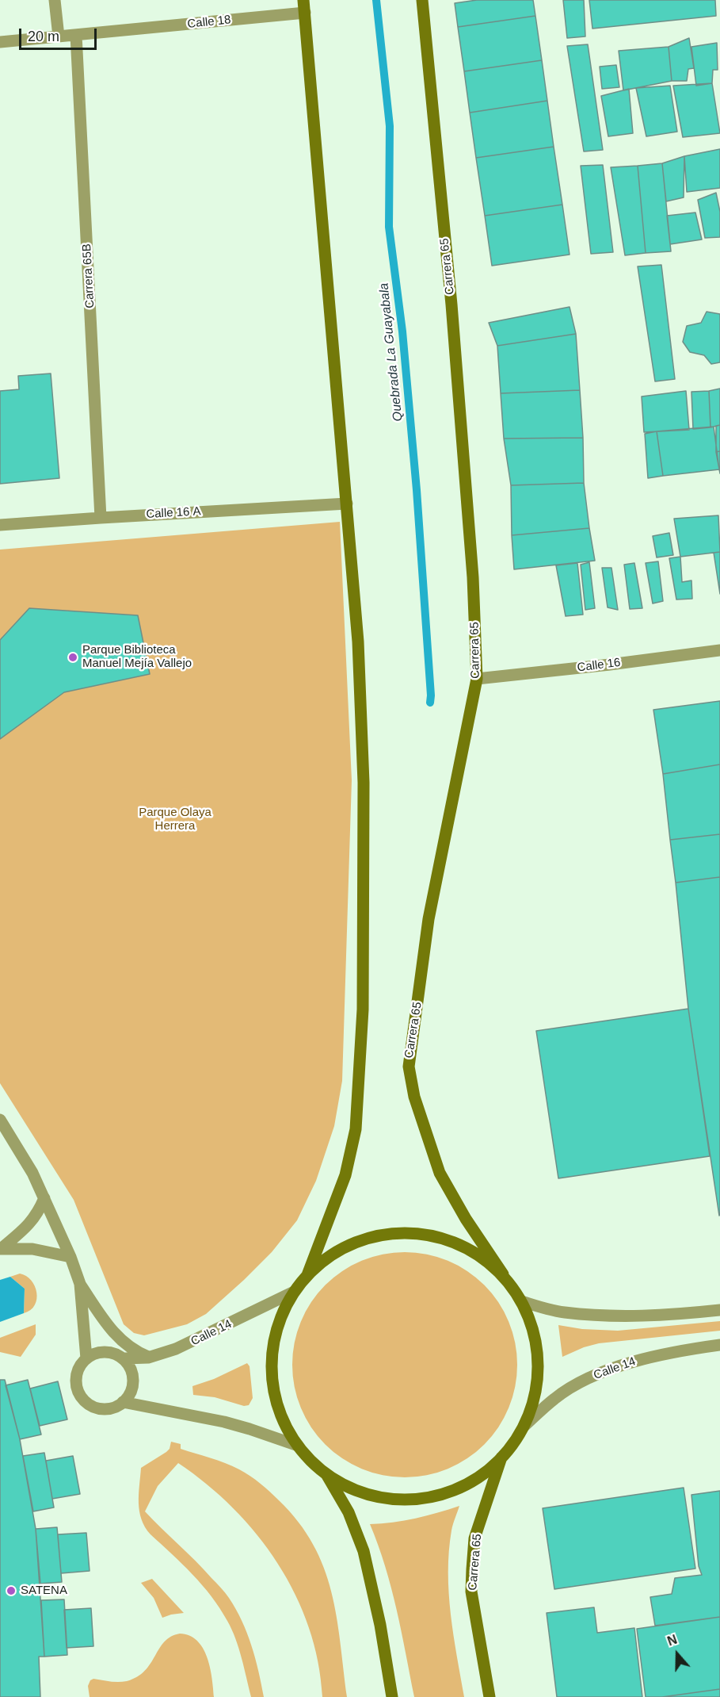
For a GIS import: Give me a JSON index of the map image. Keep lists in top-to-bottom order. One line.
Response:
{"streets":{"main road":["Carrera 65"],"street":["Calle 18","Carrera 65B","Calle 16 A","Calle 16","Calle 14"]},"crossings":[["Calle 18","Carrera 65B"],["Carrera 65","Calle 16"],["Carrera 65B","Calle 16 A"]],"water":["Quebrada La Guayabala"],"parks":["Parque Olaya Herrera"],"places":["Parque Biblioteca Manuel Mejía Vallejo","SATENA"],"scale_bar":"20 m","north":"top"}
